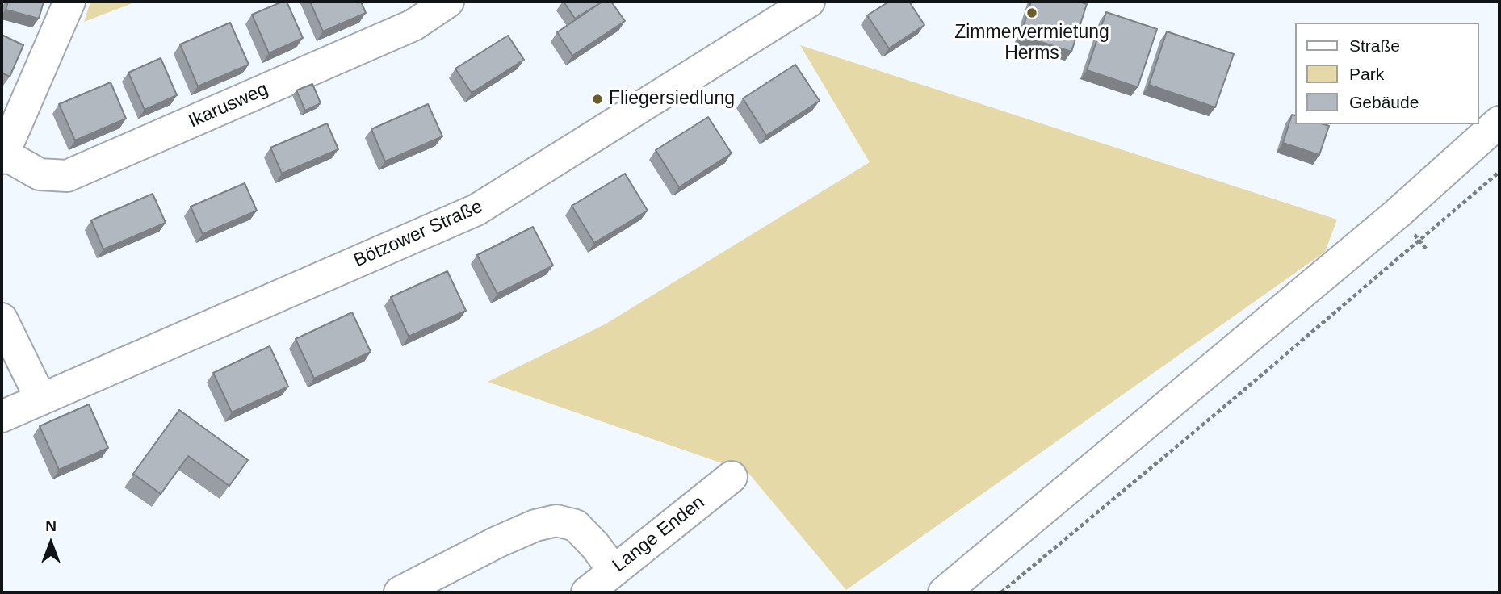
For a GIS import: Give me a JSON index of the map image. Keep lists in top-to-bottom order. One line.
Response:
{"streets":{"street":["Ikarusweg","Bötzower Straße","Lange Enden"]},"places":["Zimmervermietung Herms","Fliegersiedlung"],"legend":["Straße","Park","Gebäude"],"north":"top"}
